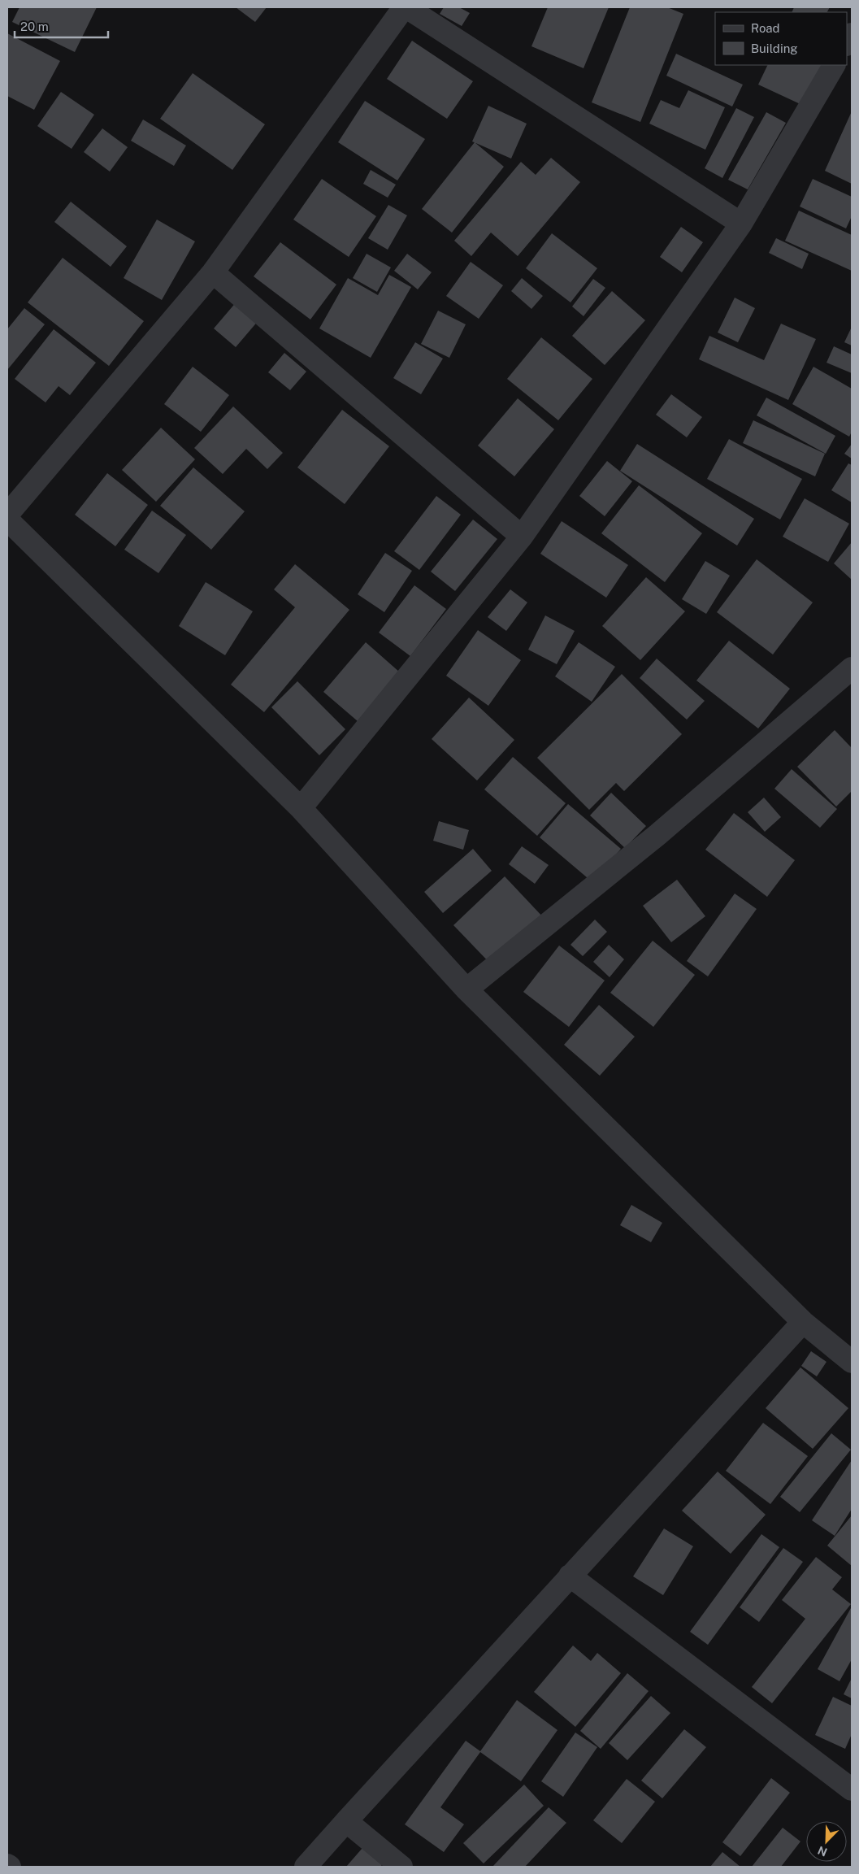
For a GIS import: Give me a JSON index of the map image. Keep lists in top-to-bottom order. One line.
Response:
{"legend":["Road","Building"],"scale_bar":"20 m","north":"bottom left"}
